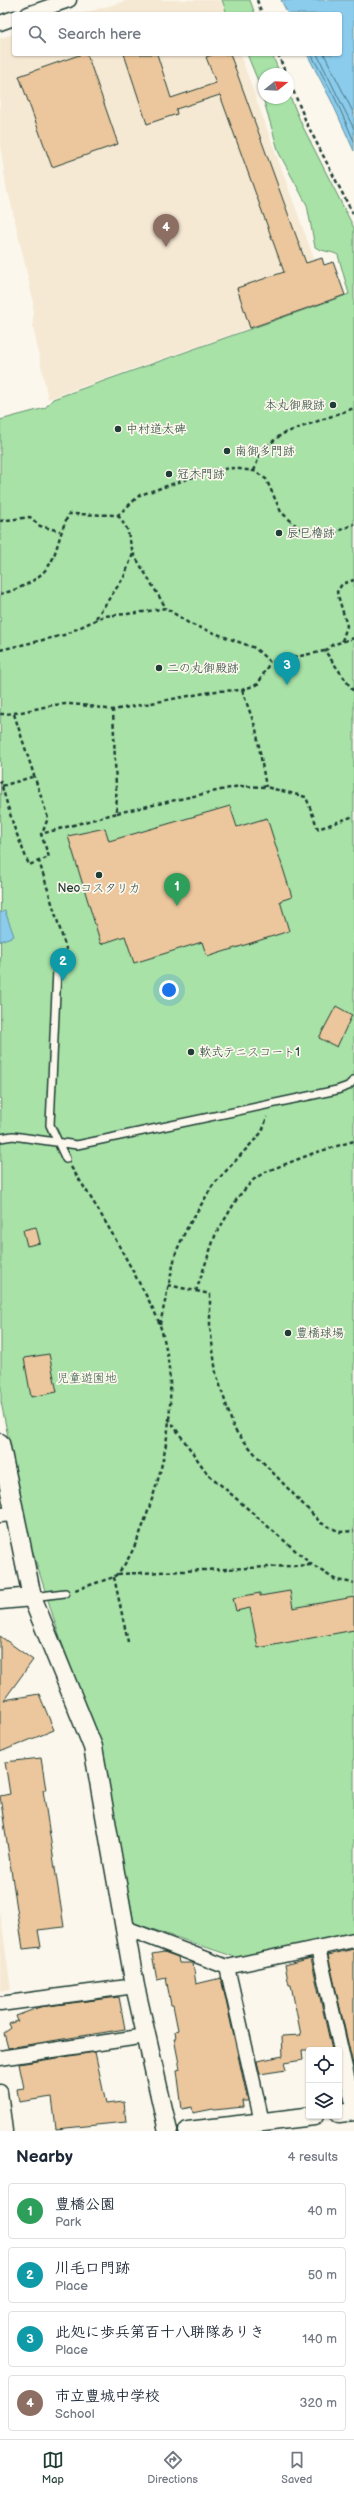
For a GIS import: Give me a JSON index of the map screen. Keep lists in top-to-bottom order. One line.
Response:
{"parks":["児童遊園地"],"places":["本丸御殿跡","中村道太碑","南御多門跡","冠木門跡","辰巳櫓跡","二の丸御殿跡","Neoコスタリカ","軟式テニスコート1","豊橋球場"],"north":"right","page":{"search":"Search here","pins":["4","3","1","2"],"heading":["Nearby","4 results"],"list":[{"mark":"1","name":"豊橋公園","note":"Park","value":"40 m"},{"mark":"2","name":"川毛口門跡","note":"Place","value":"50 m"},{"mark":"3","name":"此処に歩兵第百十八聠隊ありき","note":"Place","value":"140 m"},{"mark":"4","name":"市立豊城中学校","note":"School","value":"320 m"}],"nav":["Map","Directions","Saved"]}}
